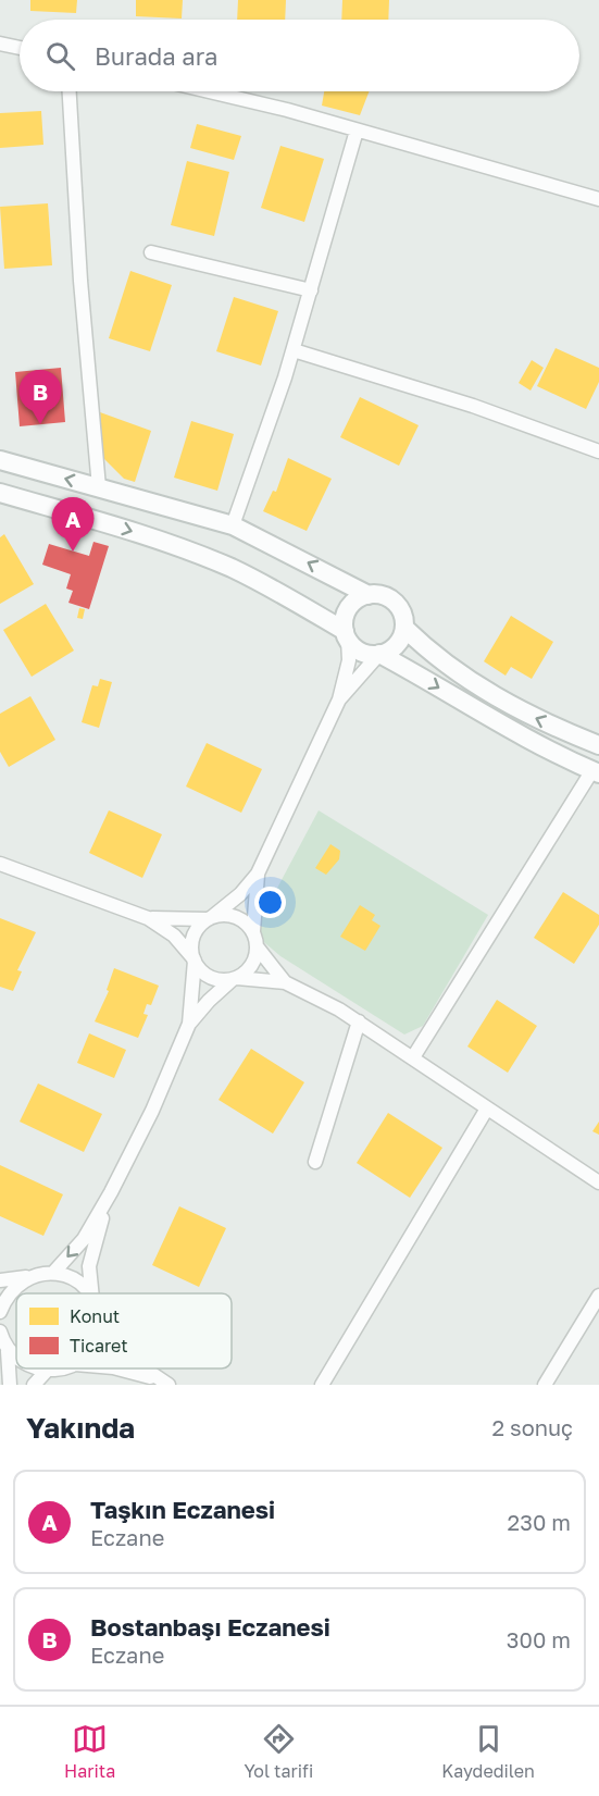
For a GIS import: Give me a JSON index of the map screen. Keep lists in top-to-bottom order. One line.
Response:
{"legend":["Konut","Ticaret"],"page":{"search":"Burada ara","pins":["B","A"],"heading":["Yakında","2 sonuç"],"list":[{"mark":"A","name":"Taşkın Eczanesi","note":"Eczane","value":"230 m"},{"mark":"B","name":"Bostanbaşı Eczanesi","note":"Eczane","value":"300 m"}],"nav":["Harita","Yol tarifi","Kaydedilen"]}}
